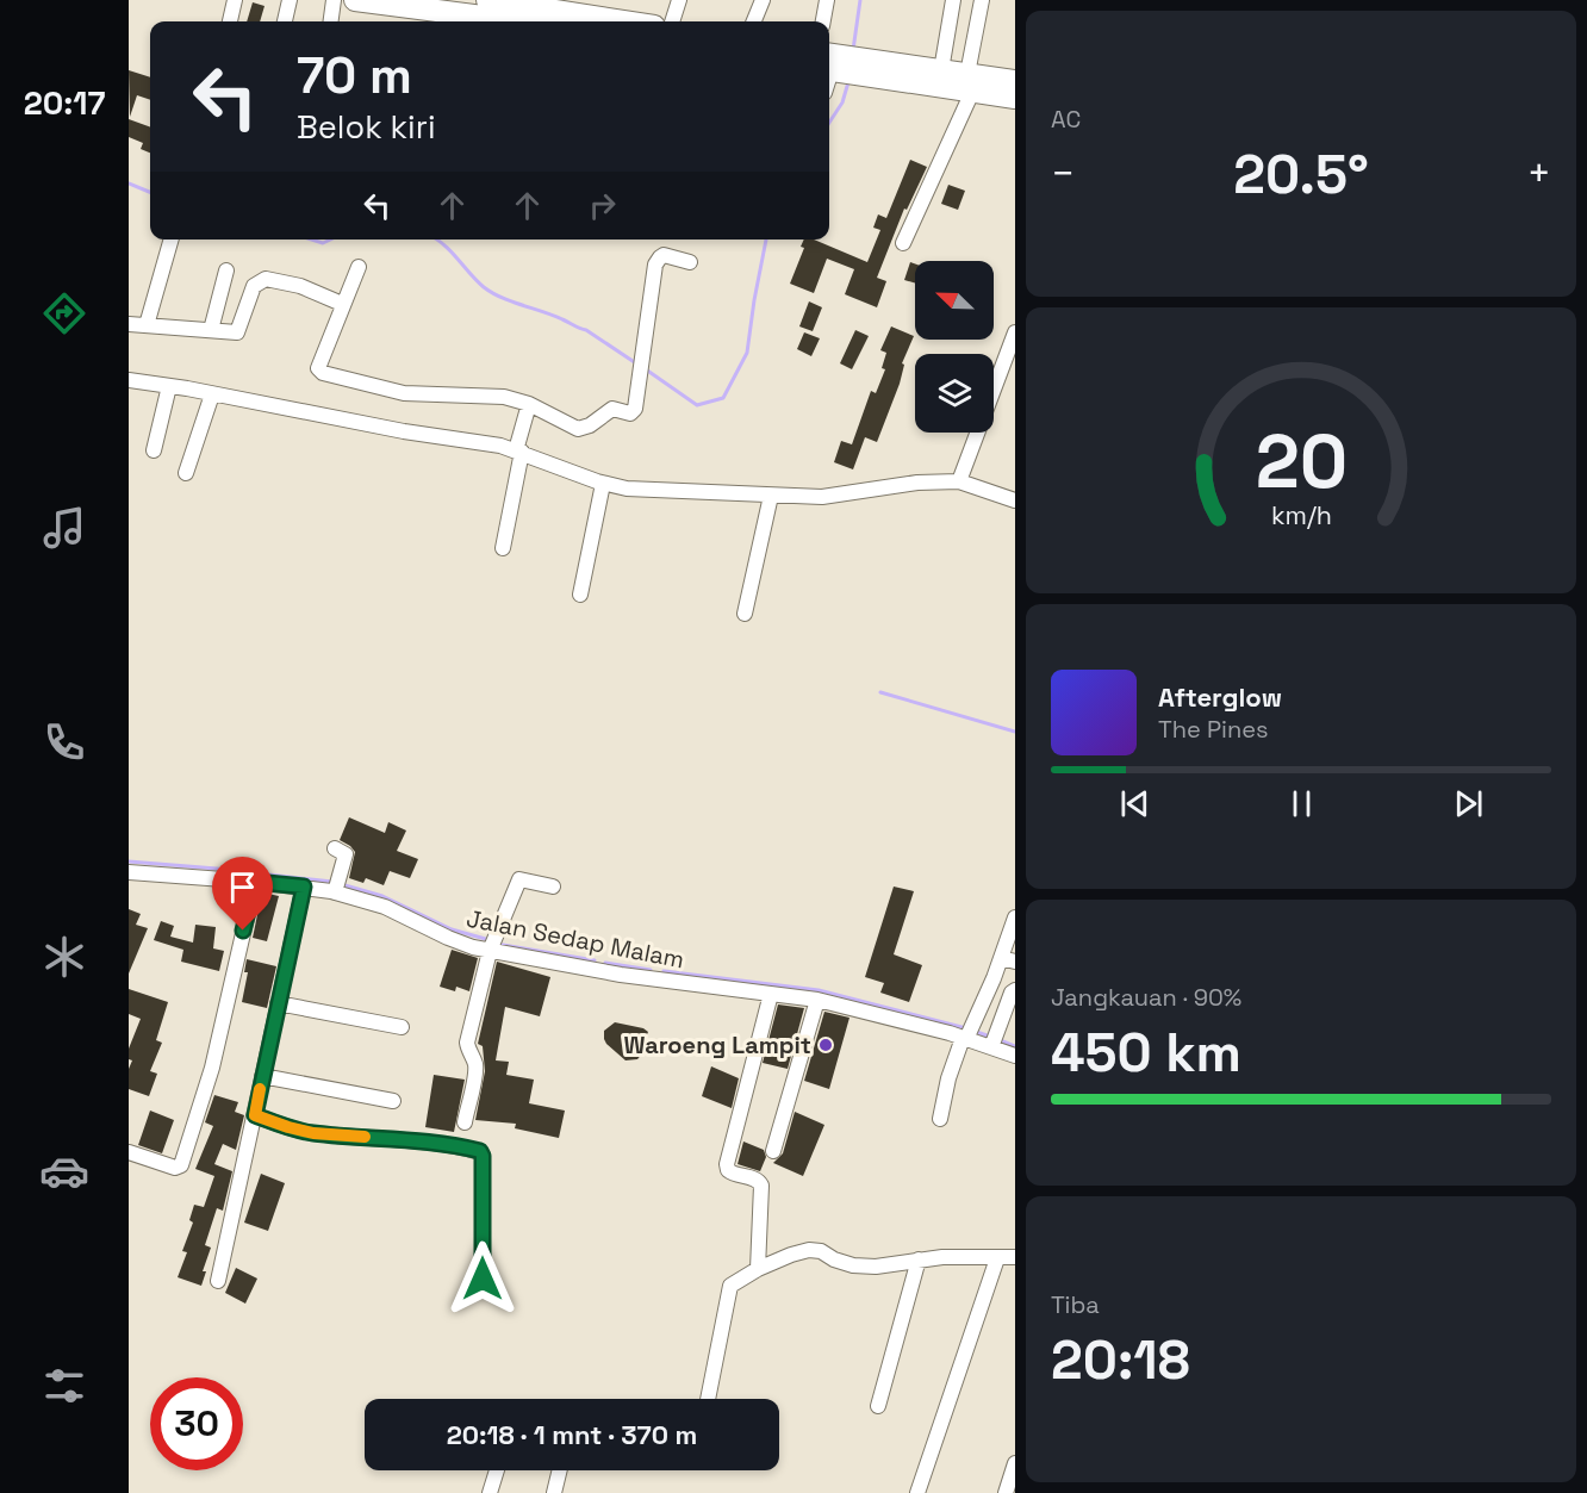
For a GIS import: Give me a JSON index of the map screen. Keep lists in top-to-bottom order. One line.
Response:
{"streets":{"street":["Jalan Sedap Malam"]},"places":["Waroeng Lampit"],"north":"top left","page":{"tabs":"20:17","tile":["AC",["Jangkauan · 90%","450 km"],["Tiba","20:18"]],"turn":["70 m","Belok kiri"],"heat":["−","20.5°","+"],"song":["Afterglow","The Pines"],"limit":"30","trip":"20:18 · 1 mnt · 370 m","gauge":["20","km/h"]}}
